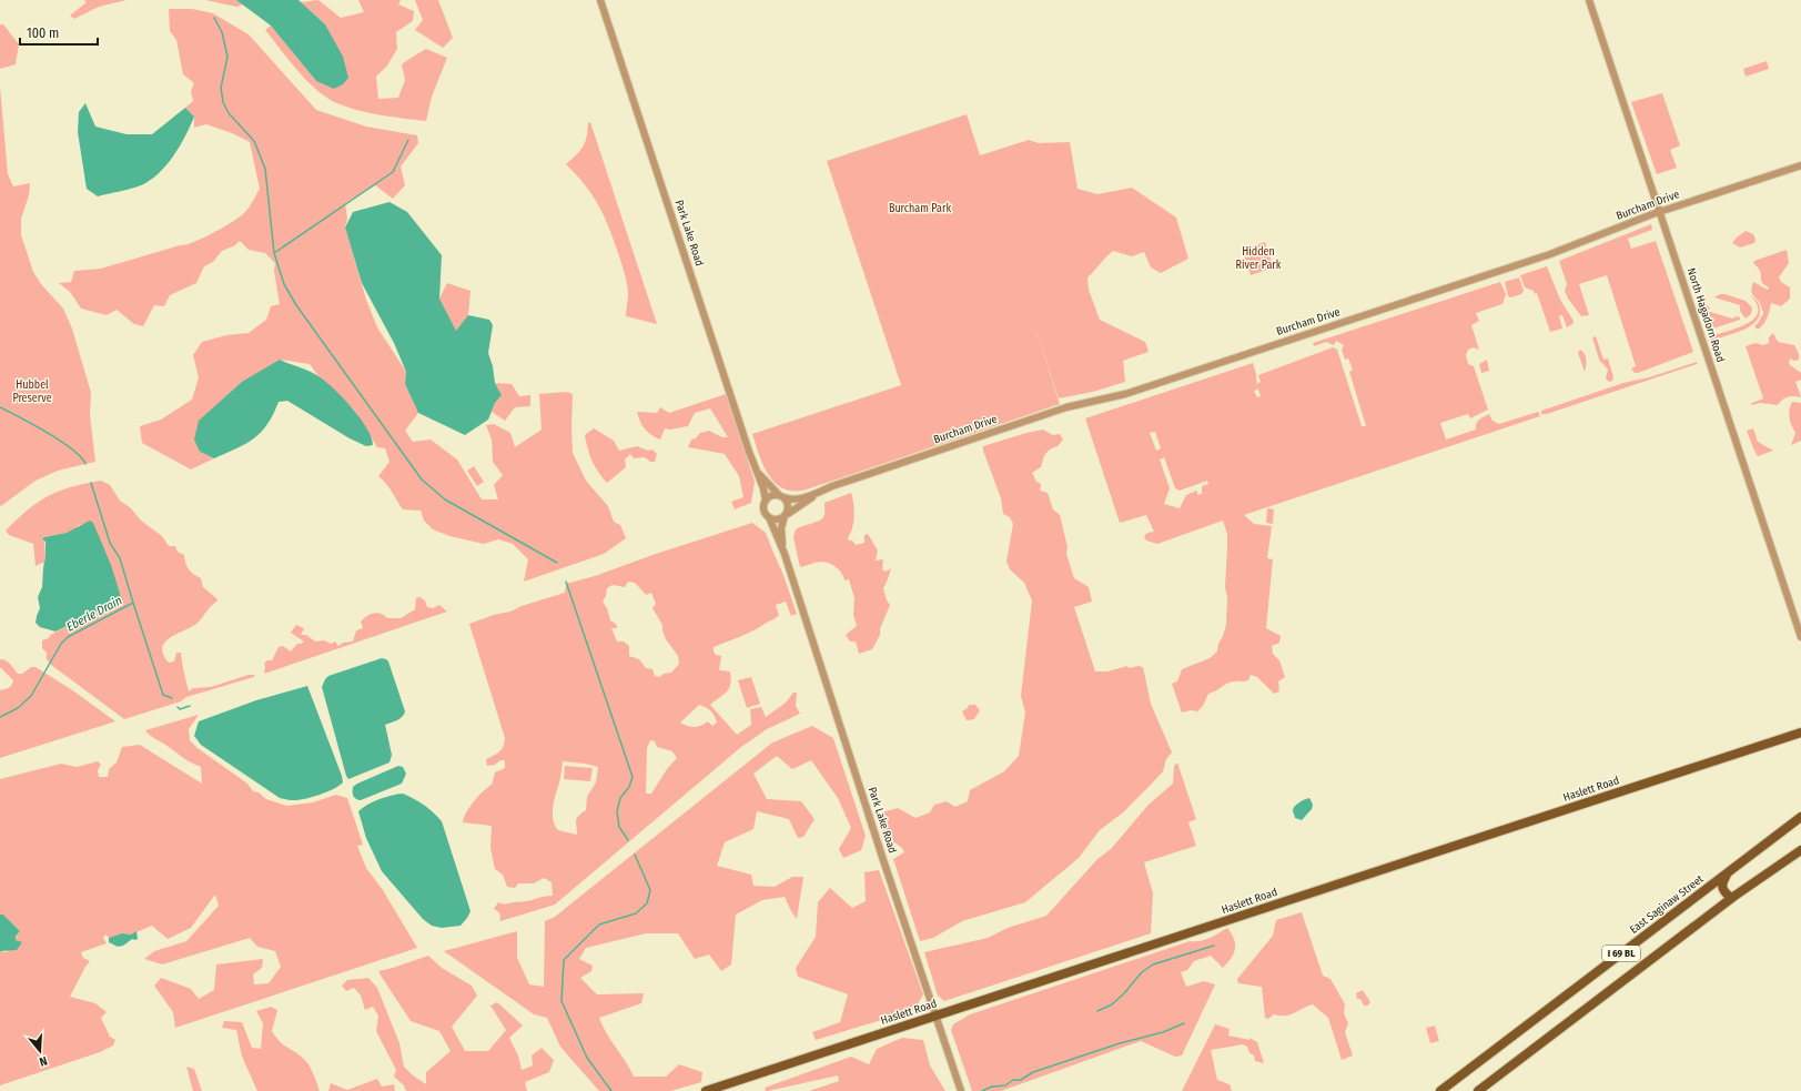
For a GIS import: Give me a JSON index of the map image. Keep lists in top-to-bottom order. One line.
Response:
{"streets":{"main road":["Haslett Road","East Saginaw Street","I 69 BL"],"street":["Burcham Drive","Park Lake Road","North Hagadorn Road"]},"crossings":[["Burcham Drive","Park Lake Road"],["Burcham Drive","North Hagadorn Road"],["Park Lake Road","Haslett Road"]],"water":["Eberle Drain"],"parks":["Burcham Park","Hidden River Park","Hubbel Preserve"],"scale_bar":"100 m","north":"bottom"}
